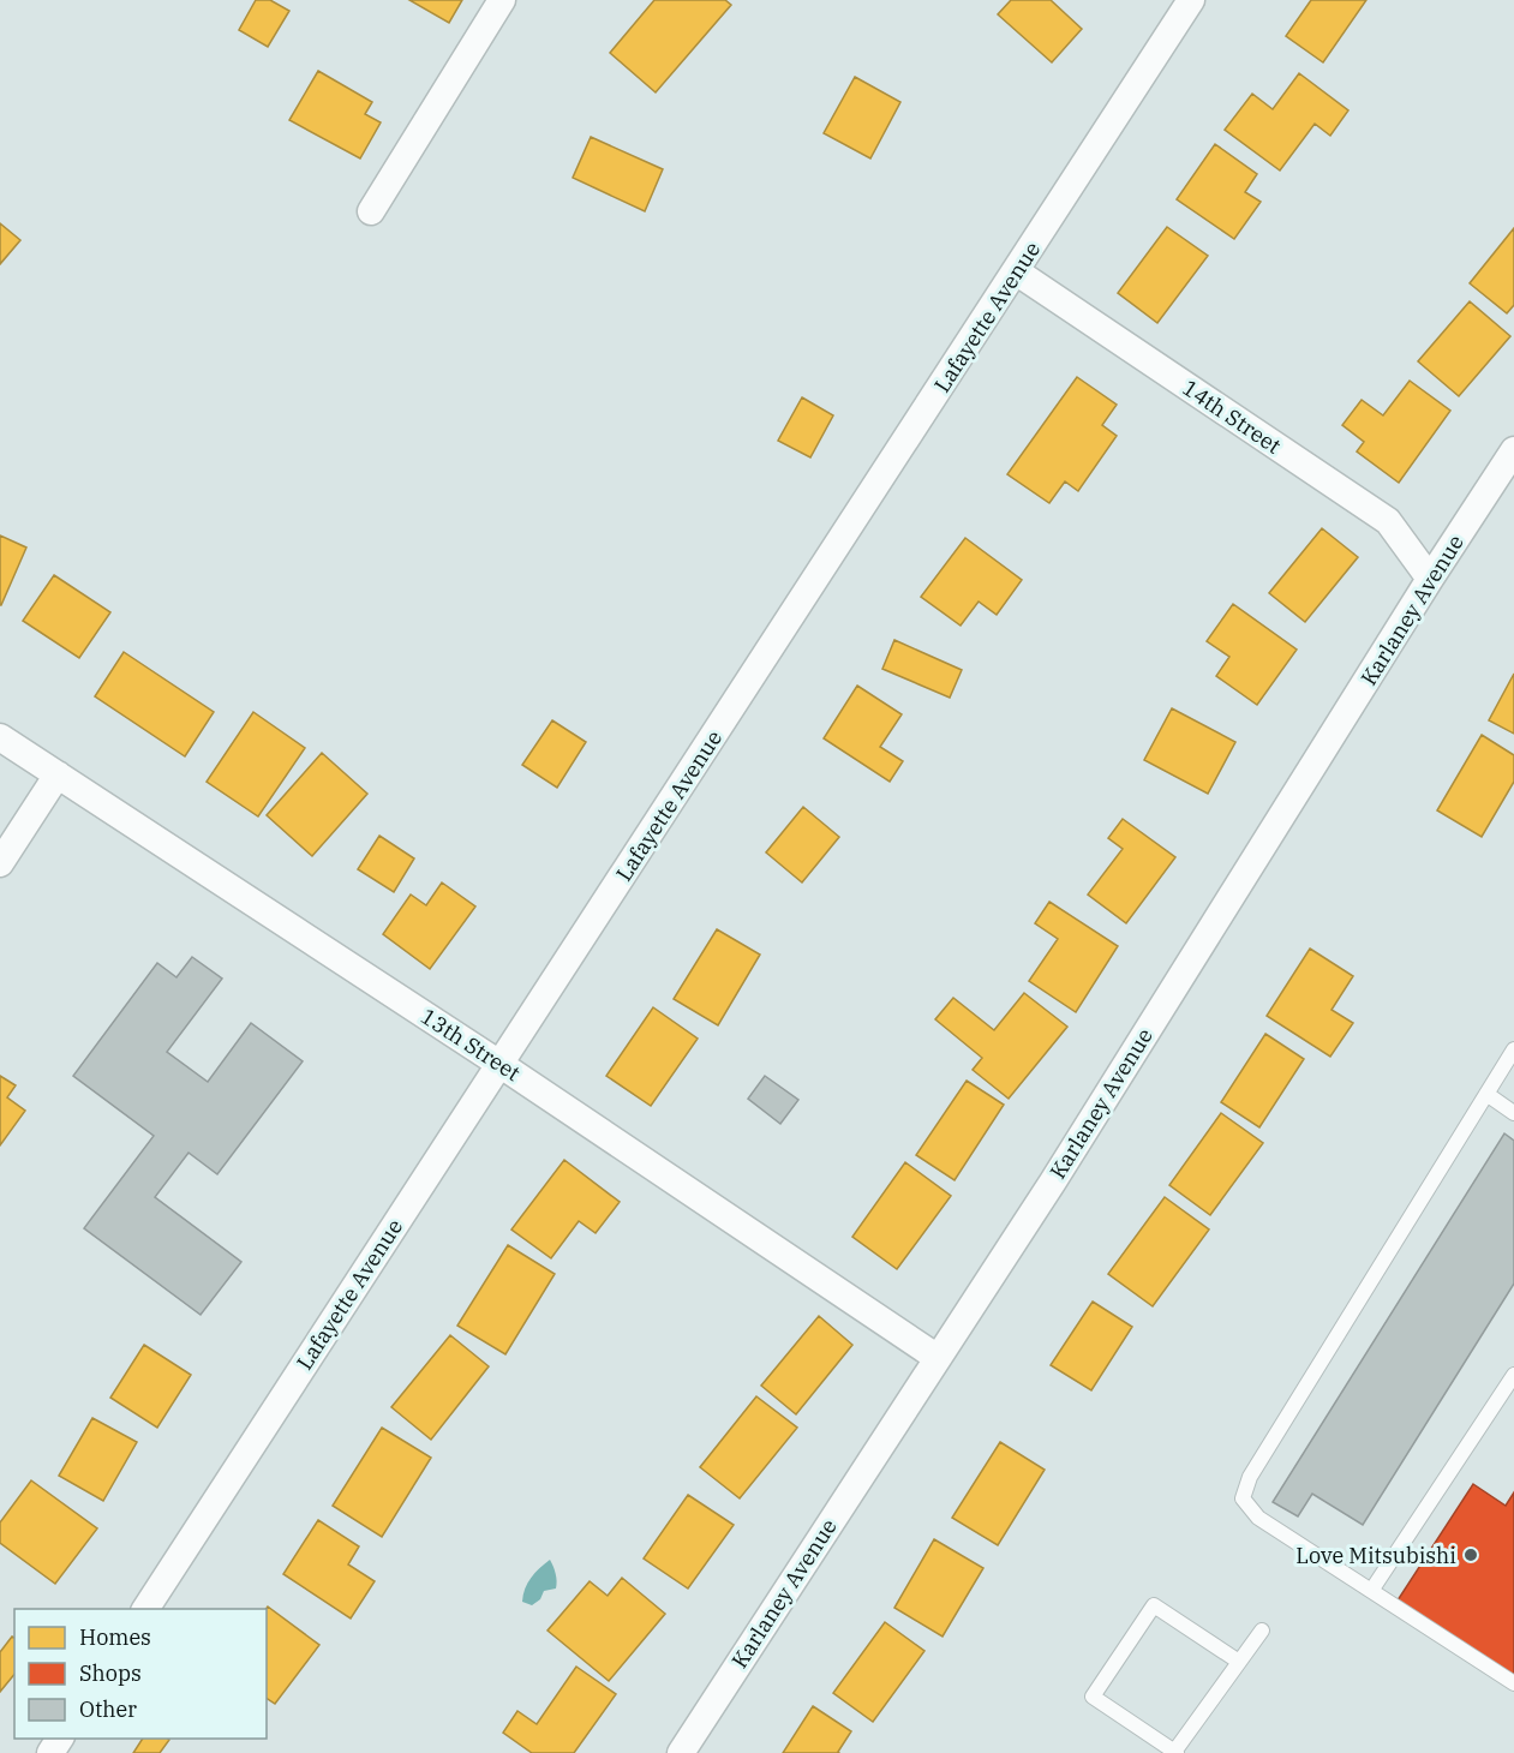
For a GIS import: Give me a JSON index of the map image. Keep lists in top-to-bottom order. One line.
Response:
{"streets":{"street":["Lafayette Avenue","14th Street","Karlaney Avenue","13th Street"]},"crossings":[["Lafayette Avenue","14th Street"],["Lafayette Avenue","13th Street"],["14th Street","Karlaney Avenue"],["Karlaney Avenue","13th Street"]],"places":["Love Mitsubishi"],"legend":["Homes","Shops","Other"]}
